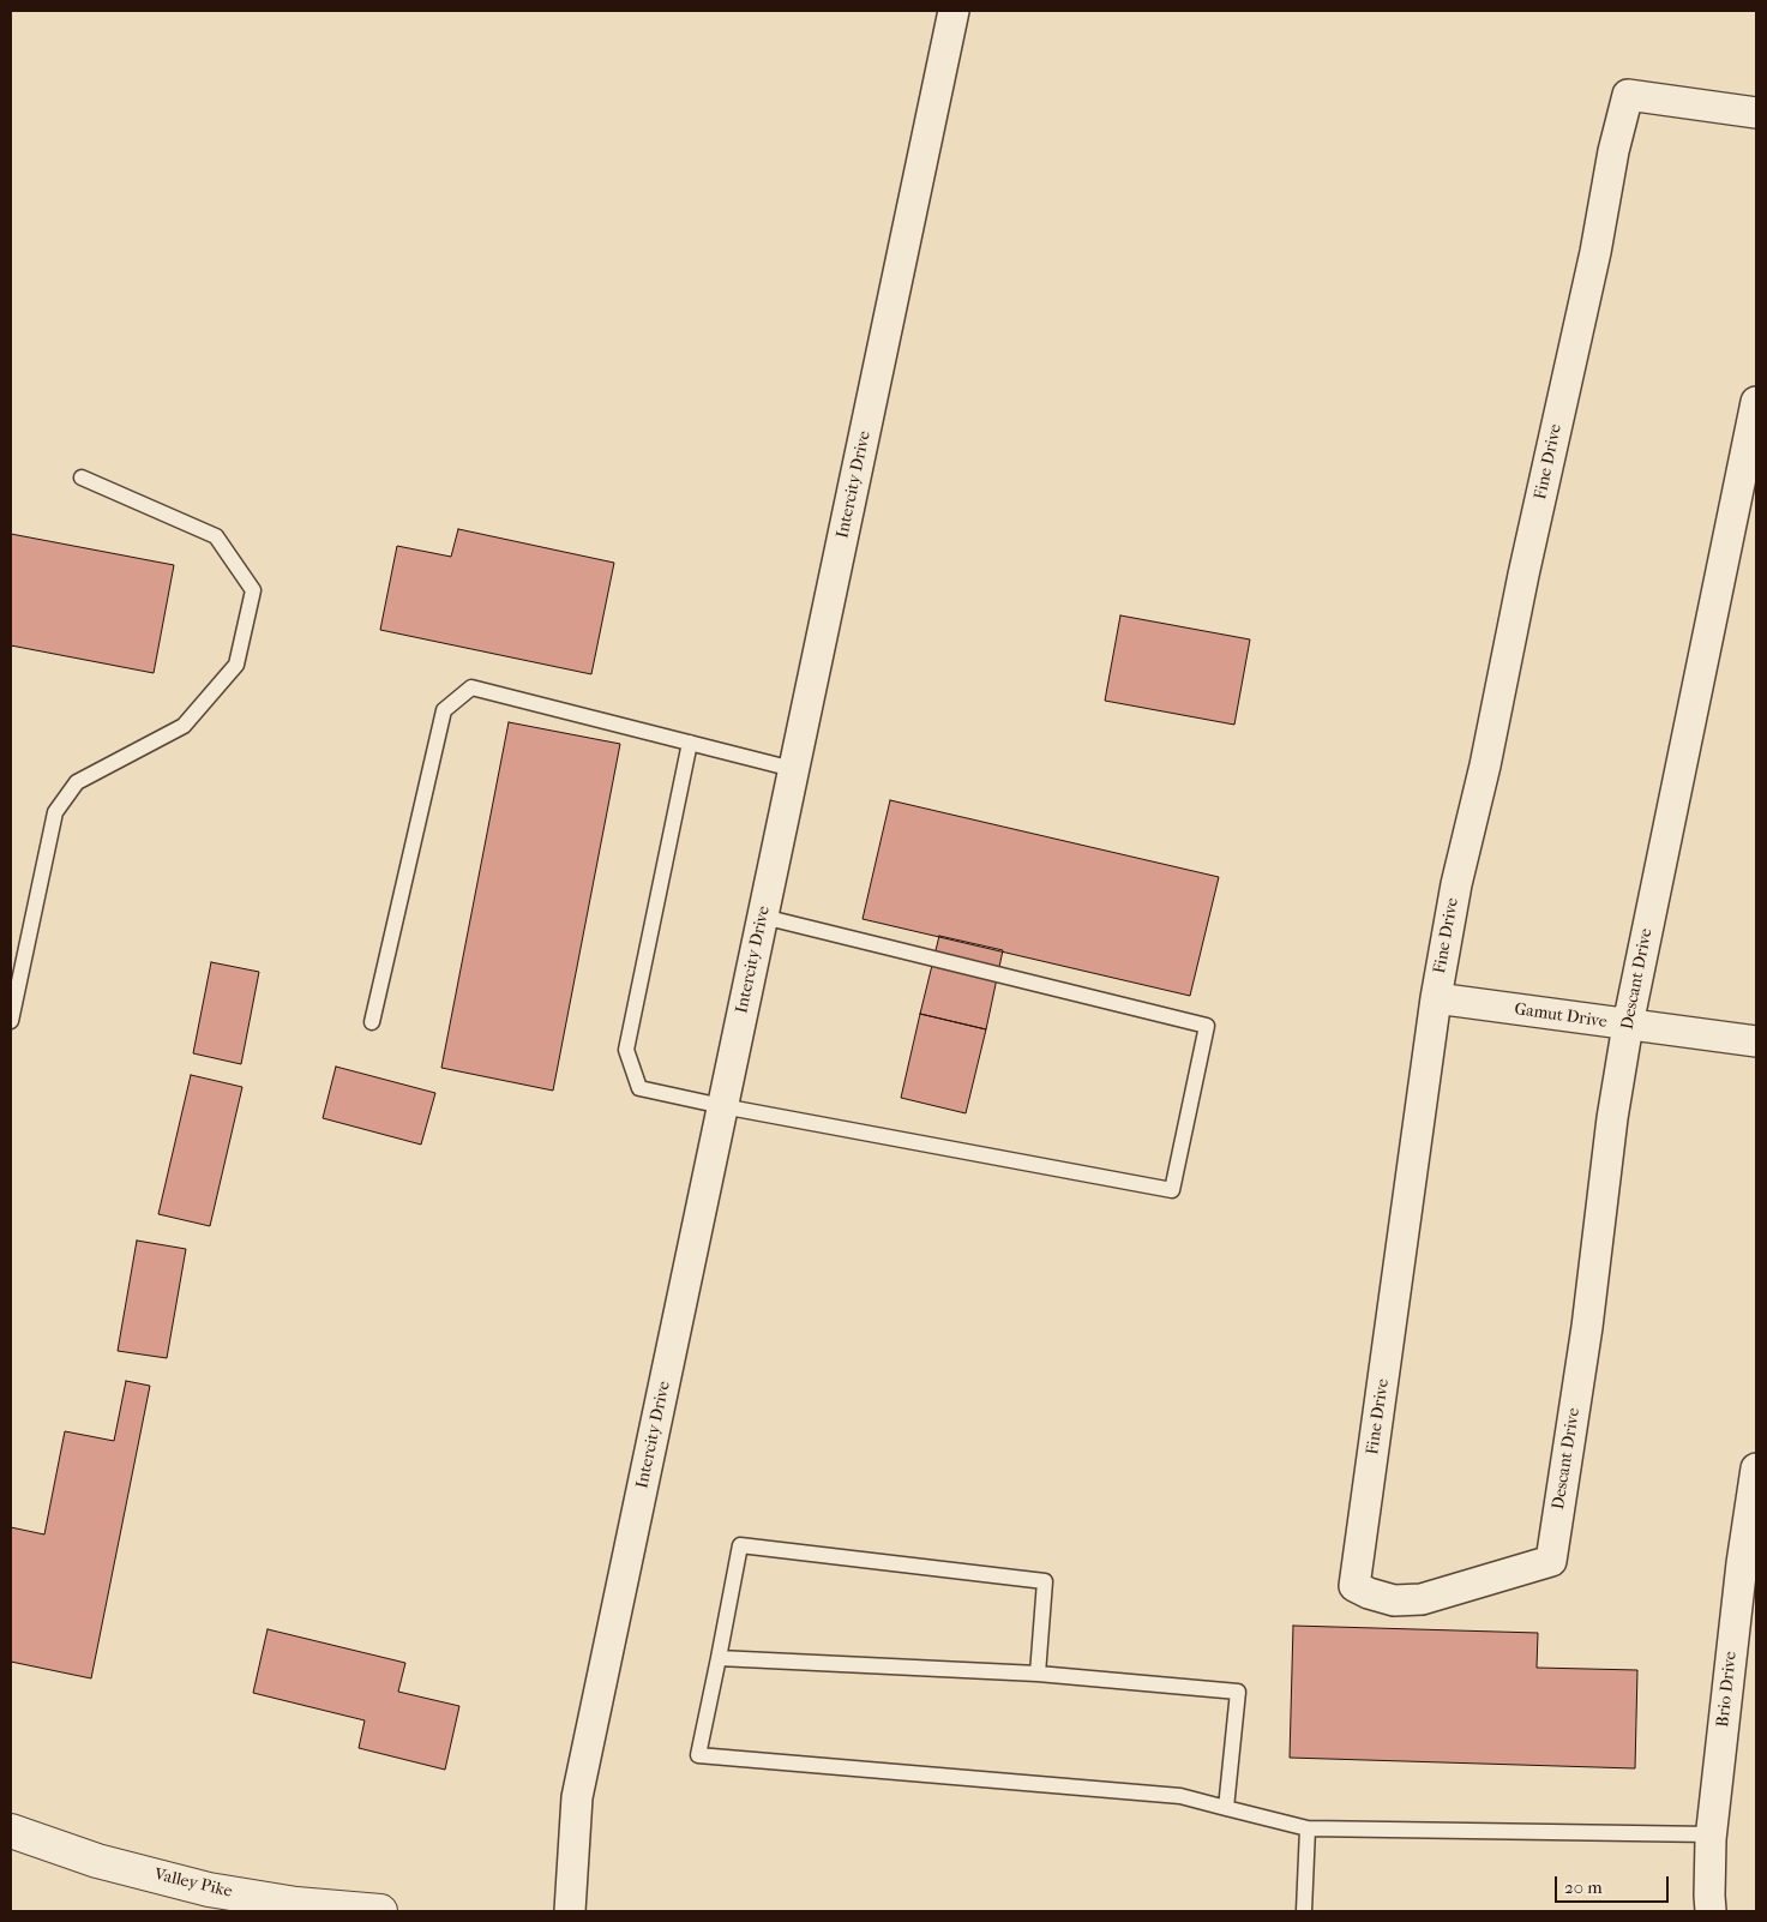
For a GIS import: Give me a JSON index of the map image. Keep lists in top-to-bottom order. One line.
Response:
{"streets":{"street":["Fine Drive","Intercity Drive","Descant Drive","Gamut Drive","Brio Drive","Valley Pike"]},"crossings":[["Fine Drive","Descant Drive"],["Fine Drive","Gamut Drive"],["Descant Drive","Gamut Drive"]],"scale_bar":"20 m"}
